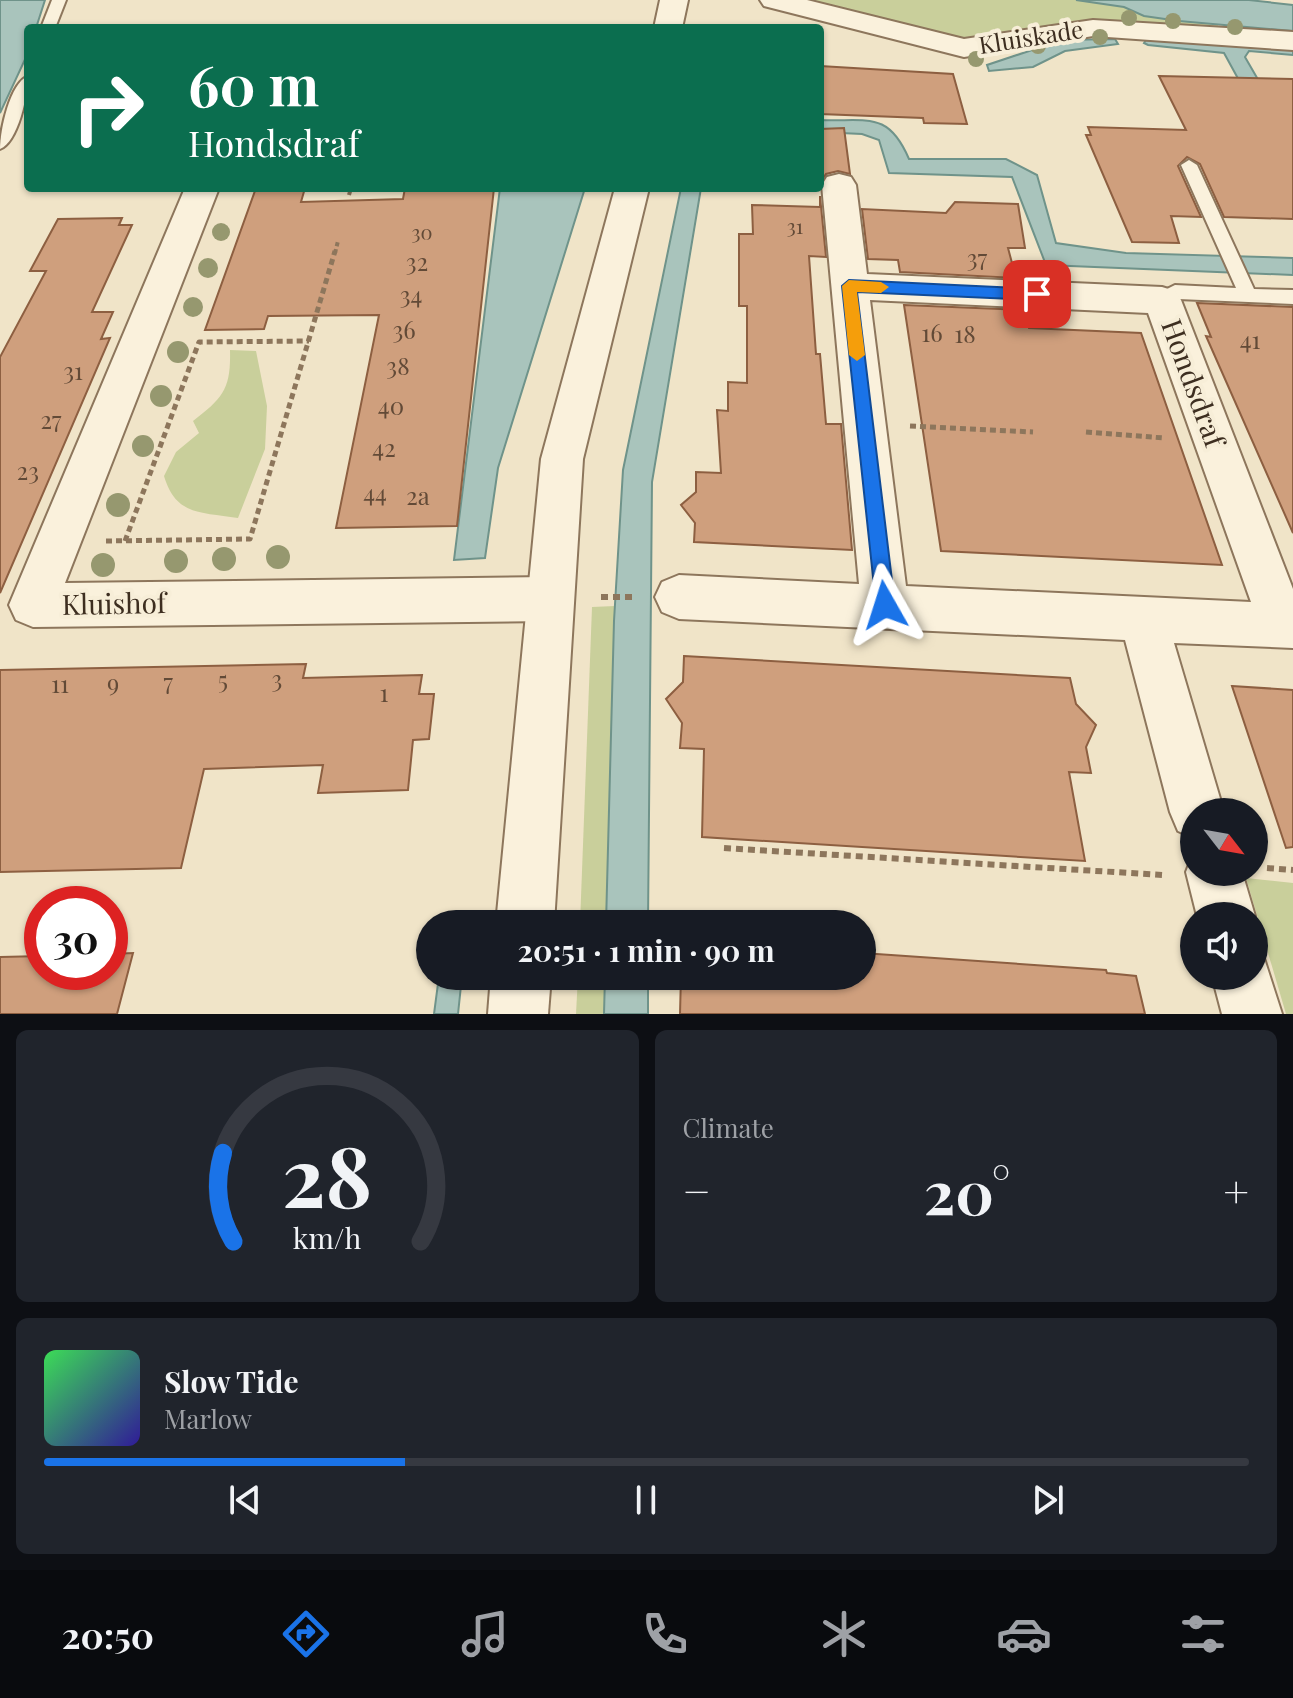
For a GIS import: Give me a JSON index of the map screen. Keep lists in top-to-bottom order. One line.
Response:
{"streets":{"street":["Kluiskade","Hondsdraf","Kluishof"]},"house_numbers":["31","30","37","32","34","36","16","18","41","38","31","40","27","42","23","44","2a","3","5","7","9","11","1"],"north":"bottom right","page":{"turn":["60 m","Hondsdraf"],"limit":"30","trip":"20:51 · 1 min · 90 m","tile":"Climate","heat":["−","20°","+"],"song":["Slow Tide","Marlow"],"tabs":"20:50","gauge":["28","km/h"]}}
